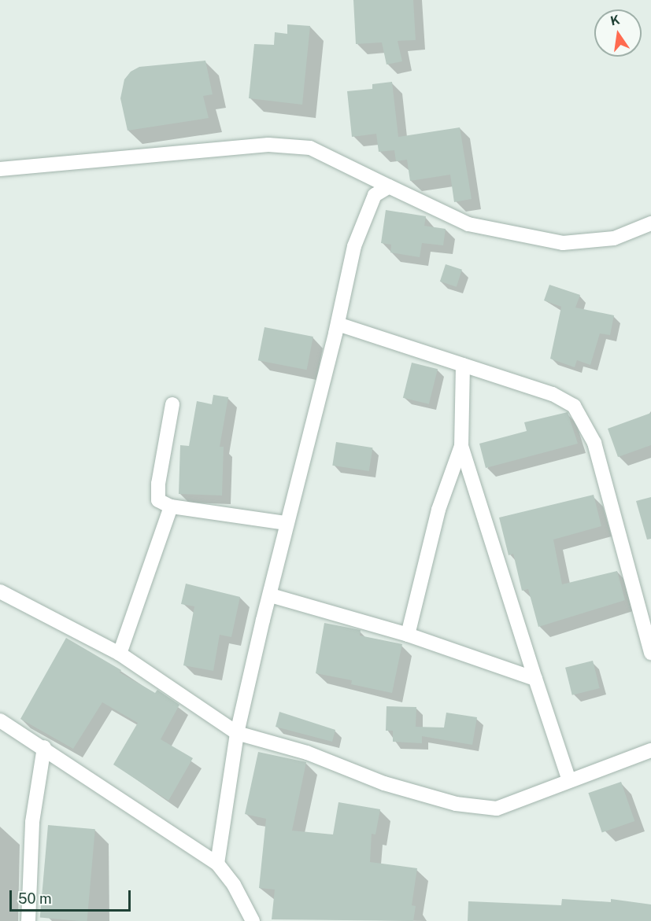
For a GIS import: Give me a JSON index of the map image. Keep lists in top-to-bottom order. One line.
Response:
{"scale_bar":"50 m","north":"top"}
